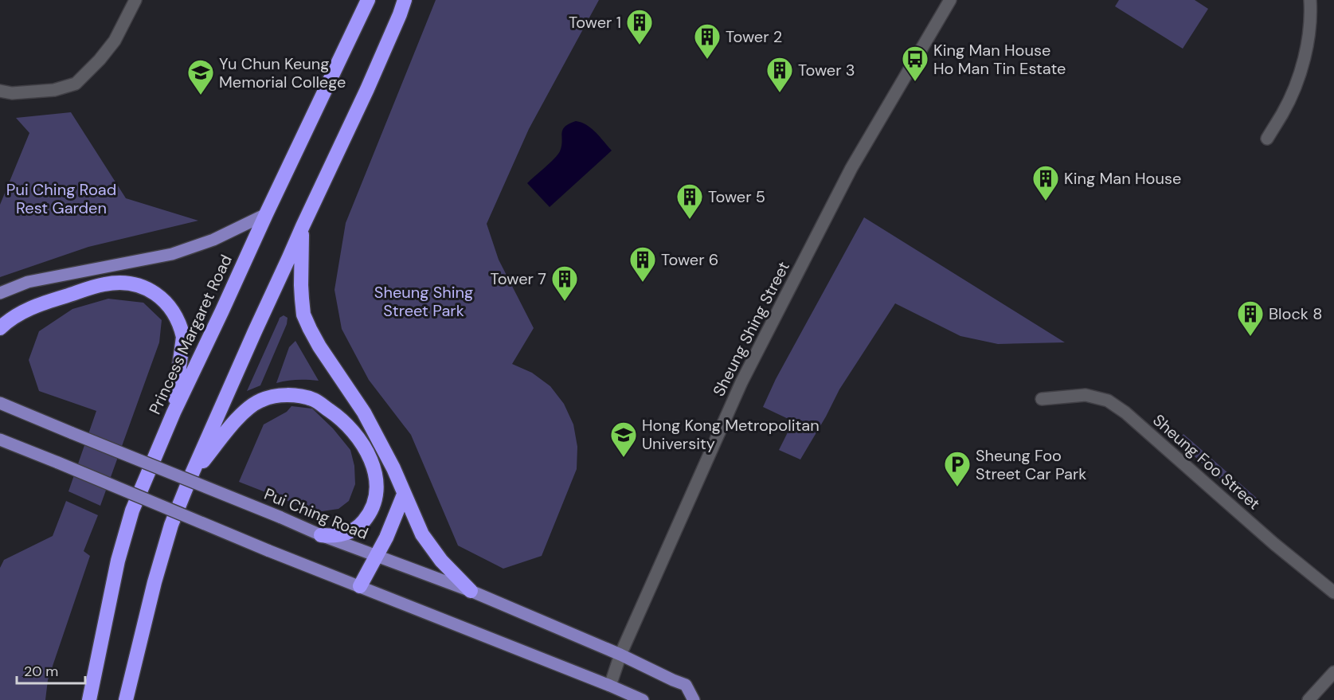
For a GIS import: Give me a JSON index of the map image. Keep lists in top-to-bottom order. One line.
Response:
{"streets":{"highway":["Princess Margaret Road"],"main road":["Pui Ching Road"],"street":["Sheung Shing Street","Sheung Foo Street"]},"crossings":[["Sheung Shing Street","Pui Ching Road"]],"parks":["Pui Ching Road Rest Garden","Sheung Shing Street Park"],"places":{"building":["Tower 1","Tower 2","Tower 3","King Man House","Tower 5","Tower 6","Tower 7","Block 8"],"bus stop":["King Man House Ho Man Tin Estate"],"school or university":["Yu Chun Keung Memorial College","Hong Kong Metropolitan University"],"parking":["Sheung Foo Street Car Park"]},"scale_bar":"20 m"}
